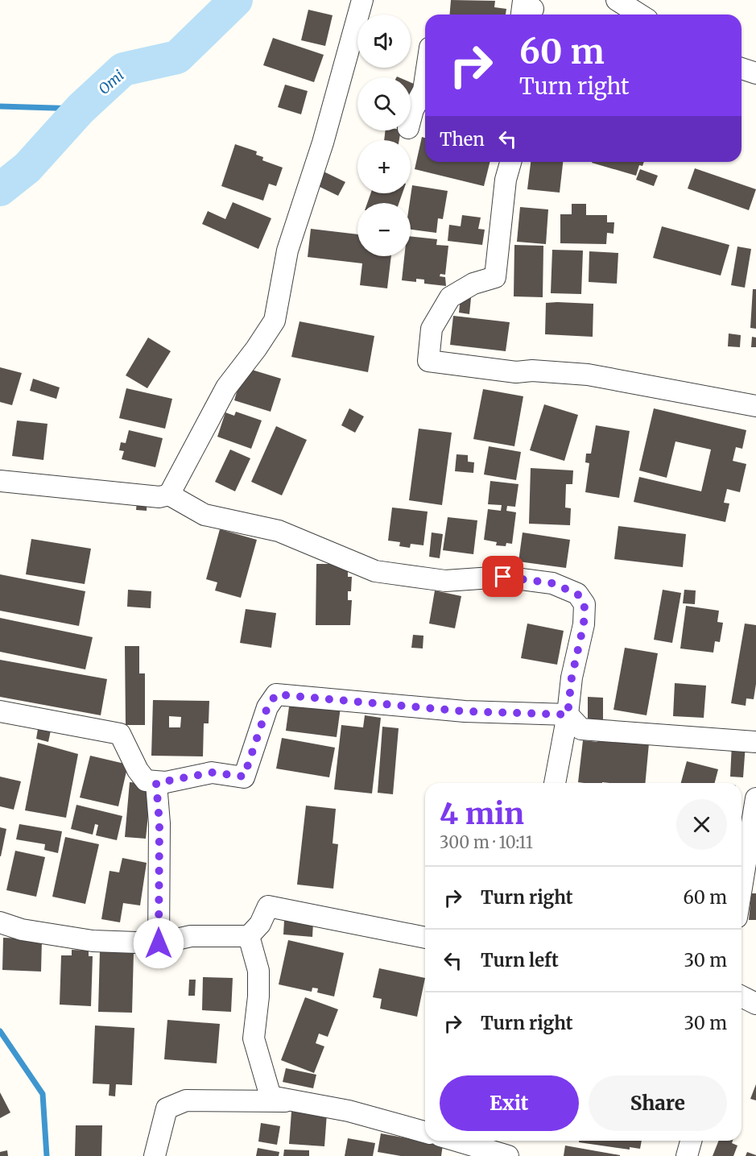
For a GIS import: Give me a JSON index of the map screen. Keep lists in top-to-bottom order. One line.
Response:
{"water":["Omi"],"page":{"map_buttons":["+","−"],"turn":["60 m","Turn right"],"then":"Then","heading":["4 min","300 m · 10:11"],"list":[{"name":"Turn right","value":"60 m"},{"name":"Turn left","value":"30 m"},{"name":"Turn right","value":"30 m"}],"buttons":["Exit","Share"]}}
